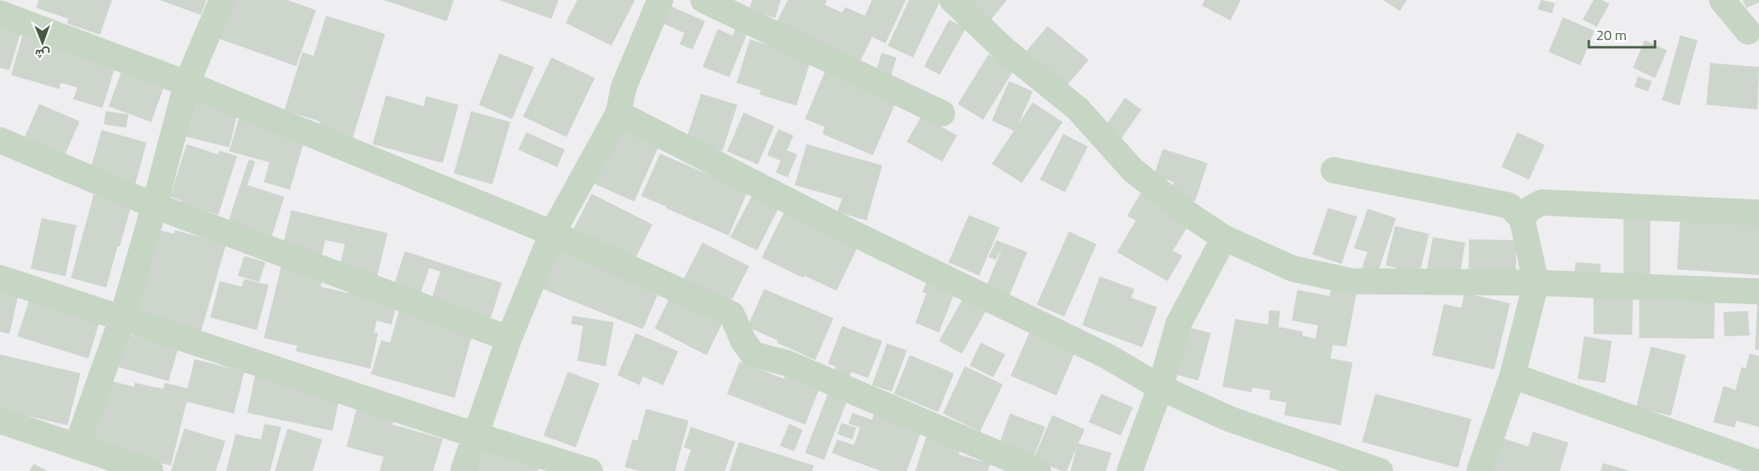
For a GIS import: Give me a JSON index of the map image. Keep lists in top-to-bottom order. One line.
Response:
{"scale_bar":"20 m","north":"bottom"}
